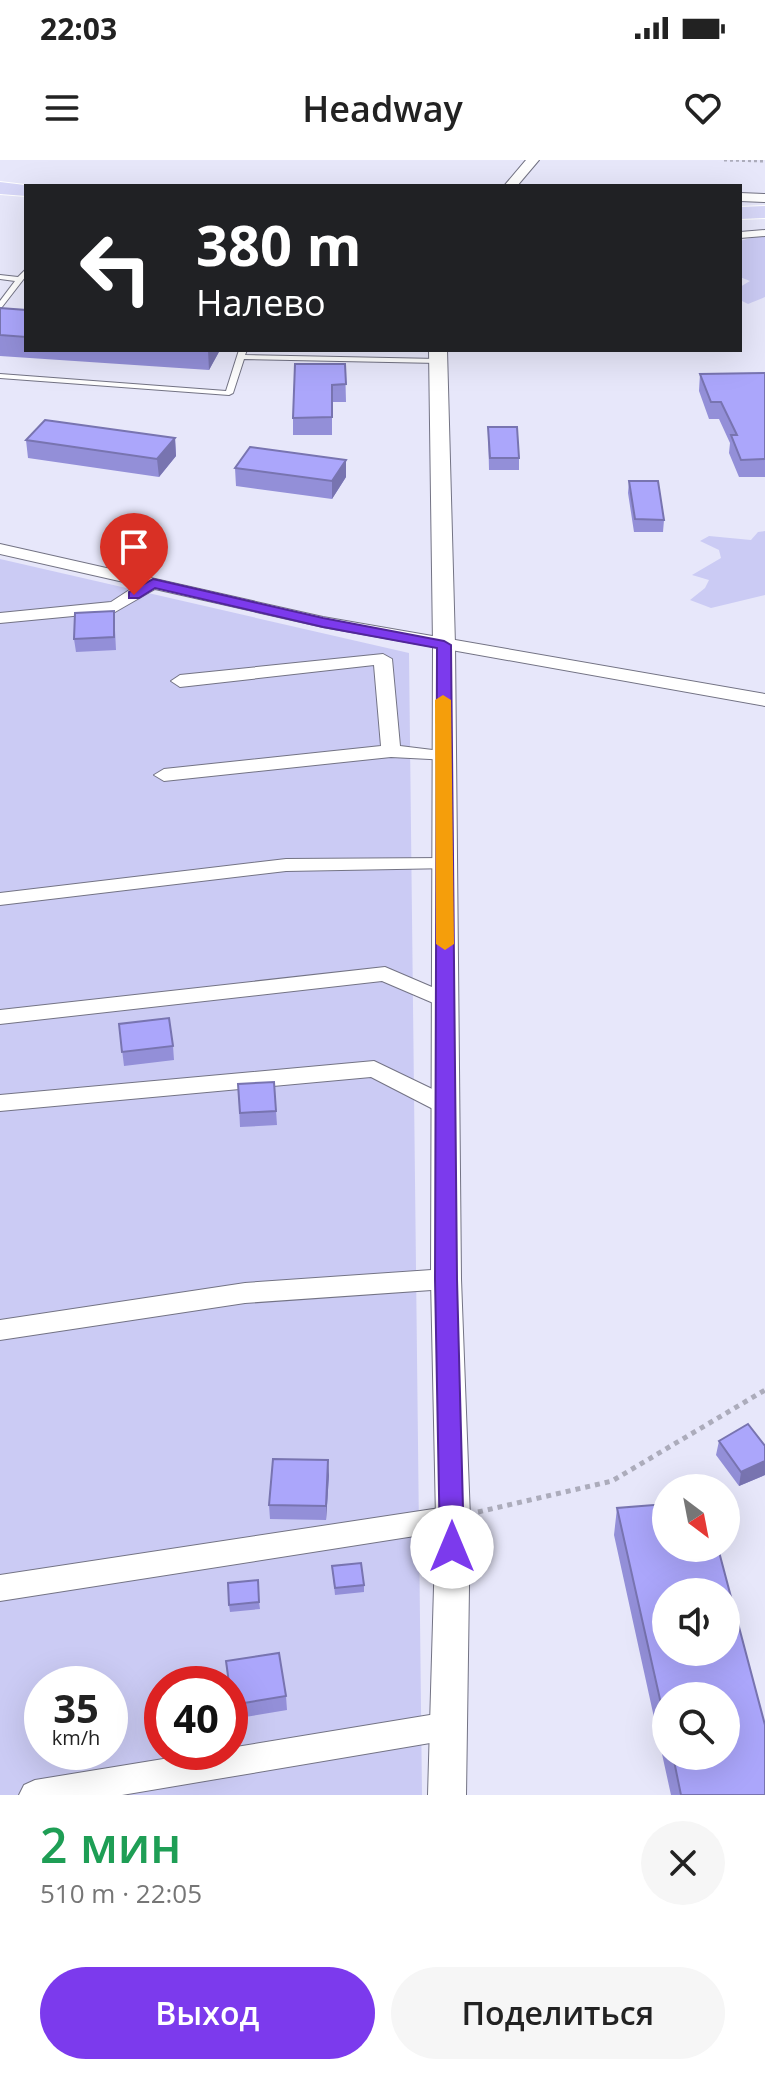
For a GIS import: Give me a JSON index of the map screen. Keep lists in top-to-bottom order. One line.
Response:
{"north":"bottom right","page":{"status":"22:03","header":"Headway","turn":["380 m","Налево"],"speed":"35 km/h","limit":"40","heading":["2 мин","510 m · 22:05"],"buttons":["Выход","Поделиться"]}}
